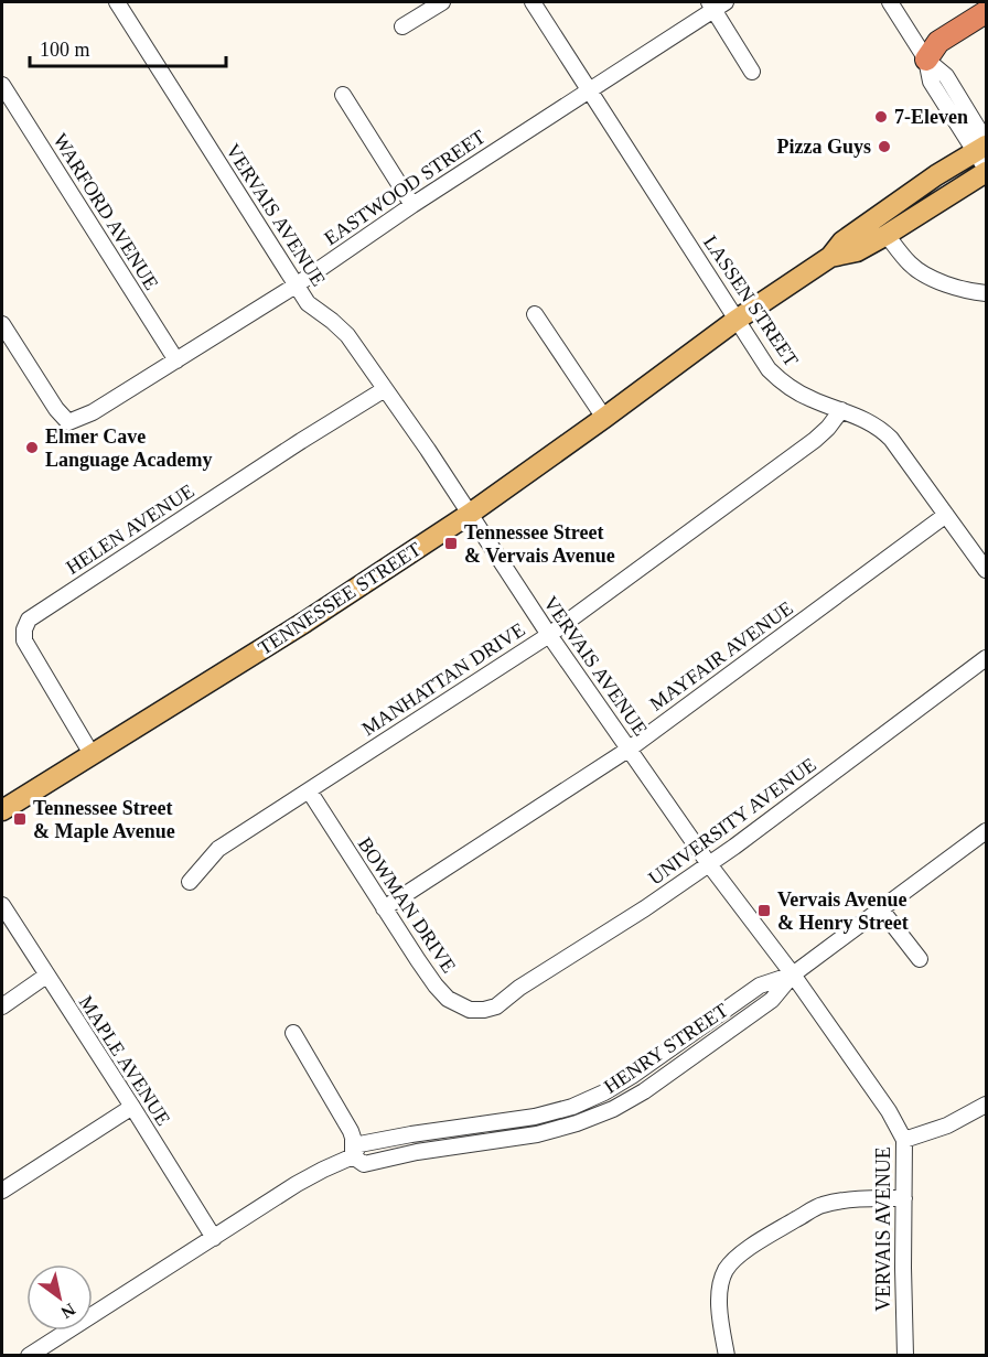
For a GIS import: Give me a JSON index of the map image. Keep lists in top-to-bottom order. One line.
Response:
{"streets":{"main road":["TENNESSEE STREET"],"street":["EASTWOOD STREET","WARFORD AVENUE","VERVAIS AVENUE","LASSEN STREET","HELEN AVENUE","MAYFAIR AVENUE","MANHATTAN DRIVE","UNIVERSITY AVENUE","BOWMAN DRIVE","HENRY STREET","MAPLE AVENUE"]},"crossings":[["EASTWOOD STREET","WARFORD AVENUE"],["EASTWOOD STREET","VERVAIS AVENUE"],["EASTWOOD STREET","LASSEN STREET"],["VERVAIS AVENUE","HELEN AVENUE"],["VERVAIS AVENUE","TENNESSEE STREET"],["VERVAIS AVENUE","MAYFAIR AVENUE"],["VERVAIS AVENUE","MANHATTAN DRIVE"],["VERVAIS AVENUE","UNIVERSITY AVENUE"],["VERVAIS AVENUE","HENRY STREET"],["LASSEN STREET","TENNESSEE STREET"],["LASSEN STREET","MAYFAIR AVENUE"],["LASSEN STREET","MANHATTAN DRIVE"],["HELEN AVENUE","TENNESSEE STREET"],["MAYFAIR AVENUE","BOWMAN DRIVE"],["MANHATTAN DRIVE","BOWMAN DRIVE"],["UNIVERSITY AVENUE","BOWMAN DRIVE"],["HENRY STREET","MAPLE AVENUE"]],"places":{"other":["7-Eleven","Pizza Guys","Elmer Cave Language Academy"],"transit":["Tennessee Street & Vervais Avenue","Tennessee Street & Maple Avenue","Vervais Avenue & Henry Street"]},"scale_bar":"100 m","north":"bottom right"}
